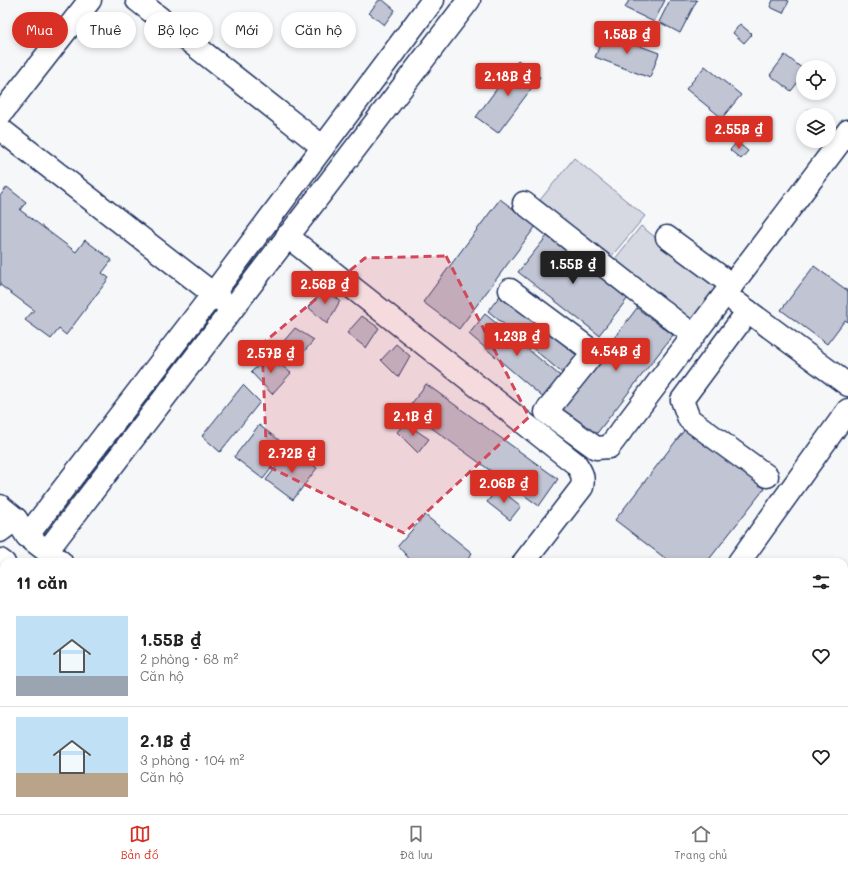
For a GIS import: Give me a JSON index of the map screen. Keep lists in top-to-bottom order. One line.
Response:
{"page":{"chip":["Mua","Thuê","Bộ lọc","Mới","Căn hộ"],"price":["1.58B ₫","2.18B ₫","2.55B ₫","1.55B ₫","2.56B ₫","1.23B ₫","4.54B ₫","2.57B ₫","2.1B ₫","2.72B ₫","2.06B ₫"],"heading":"11 căn","list":[{"name":"1.55B ₫","note":"2 phòng · 68 m² · Căn hộ"},{"name":"2.1B ₫","note":"3 phòng · 104 m² · Căn hộ"}],"tabs":["Bản đồ","Đã lưu","Trang chủ"]}}
